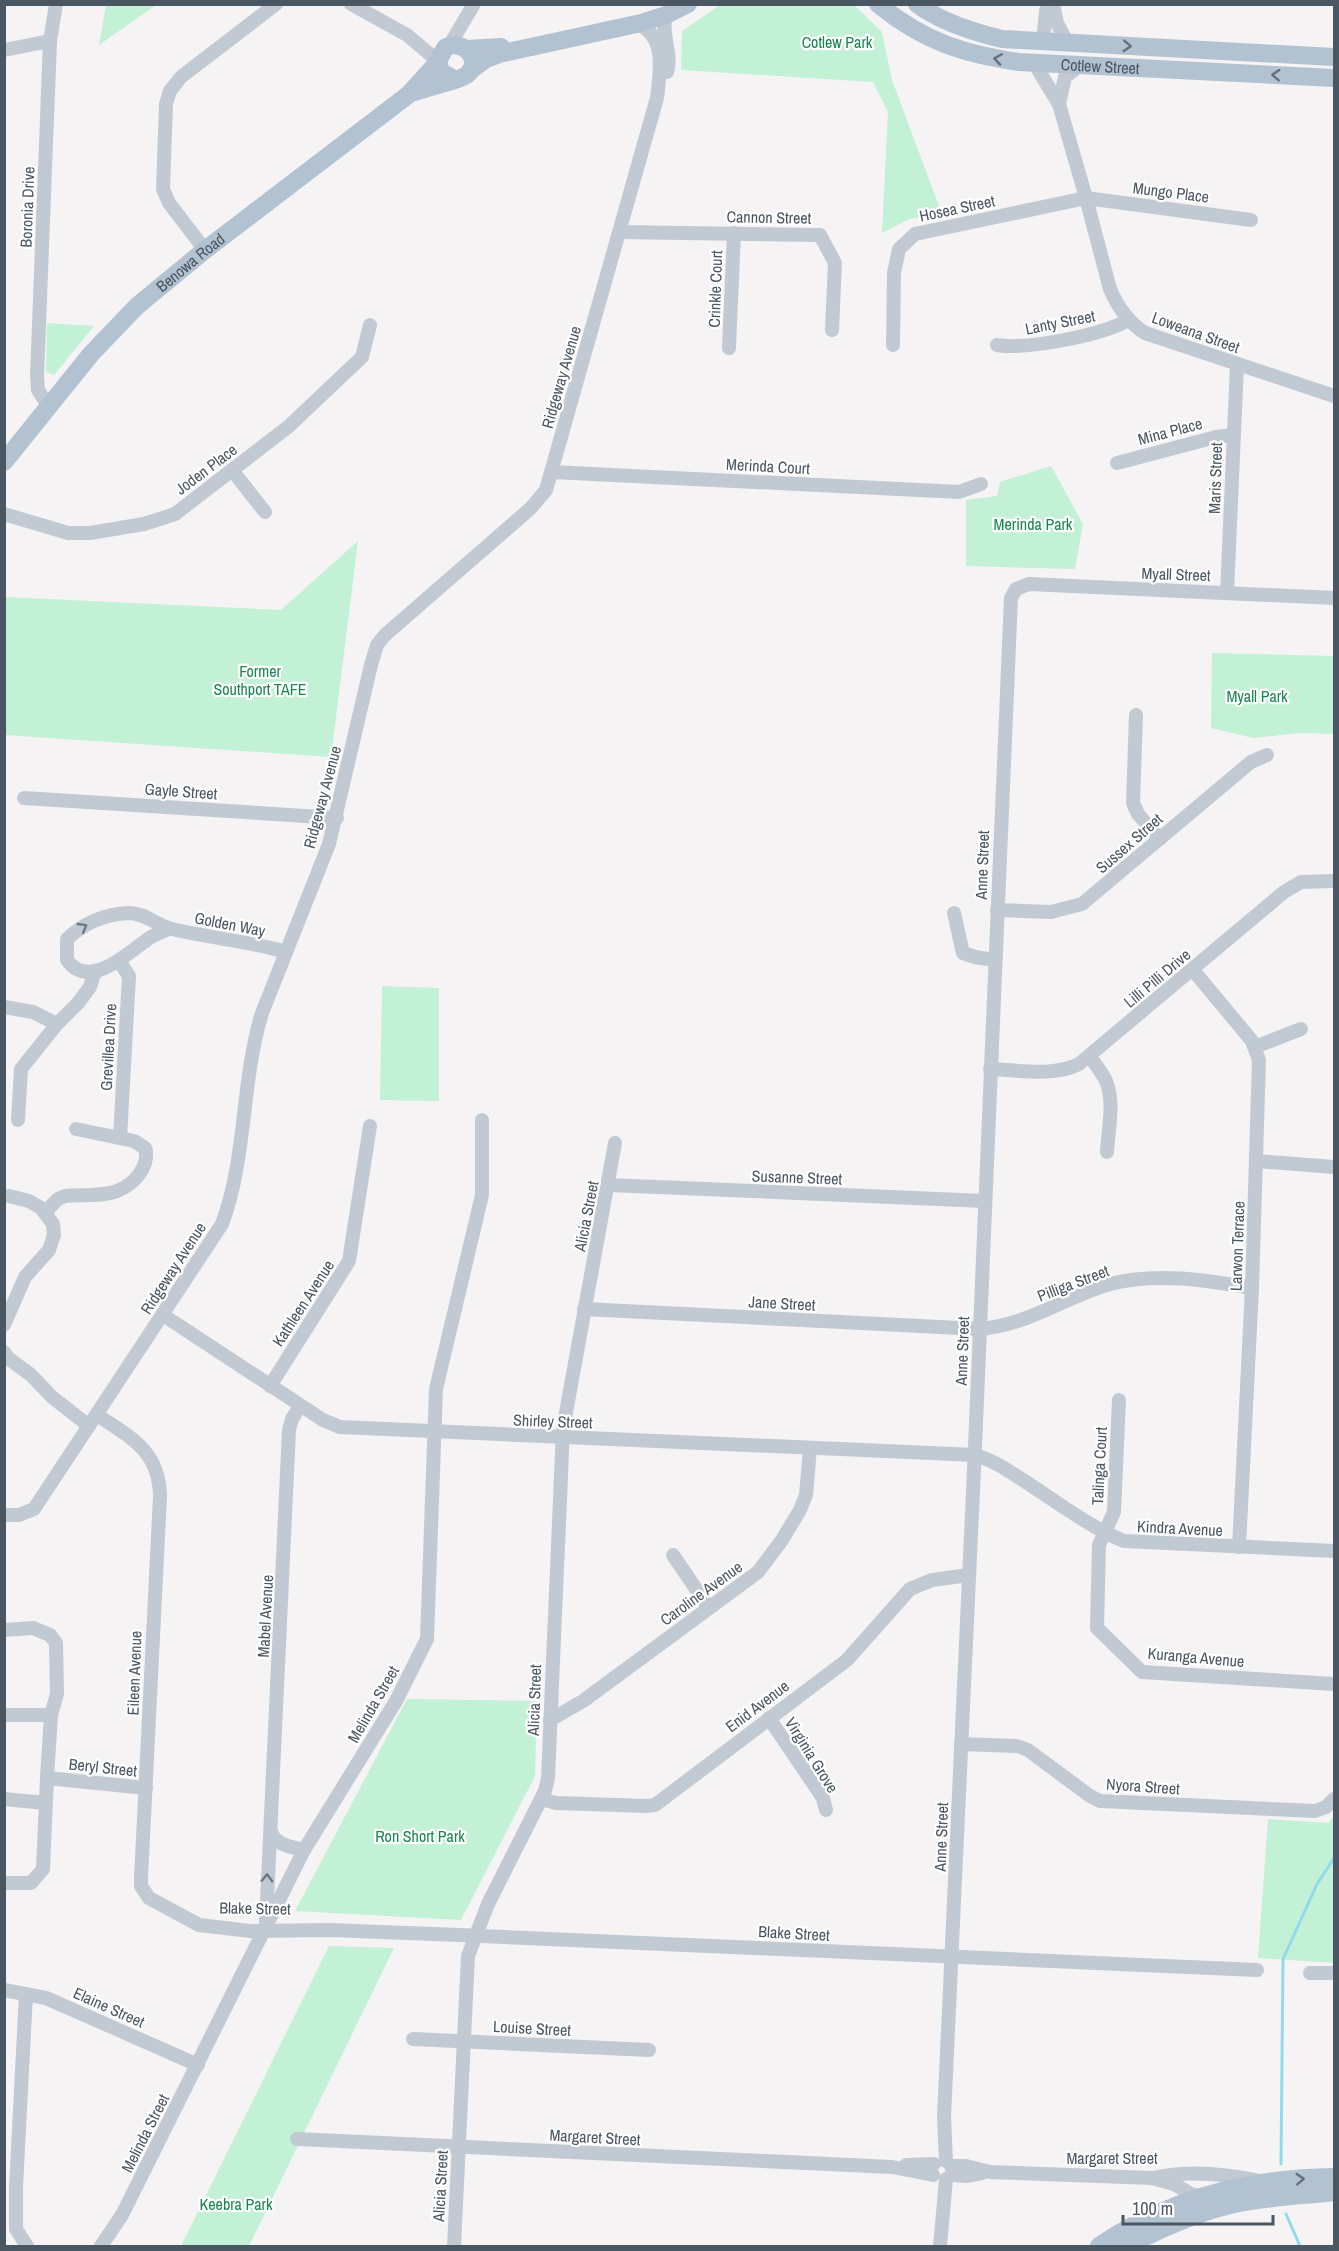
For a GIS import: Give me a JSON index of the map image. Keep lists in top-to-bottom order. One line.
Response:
{"streets":{"main road":["Cotlew Street","Benowa Road"],"street":["Mungo Place","Boronia Drive","Hosea Street","Cannon Street","Crinkle Court","Lanty Street","Loweana Street","Ridgeway Avenue","Mina Place","Merinda Court","Joden Place","Maris Street","Myall Street","Gayle Street","Sussex Street","Anne Street","Golden Way","Lilli Pilli Drive","Grevillea Drive","Susanne Street","Alicia Street","Larwon Terrace","Pilliga Street","Kathleen Avenue","Jane Street","Shirley Street","Talinga Court","Kindra Avenue","Caroline Avenue","Mabel Avenue","Kuranga Avenue","Eileen Avenue","Melinda Street","Enid Avenue","Virginia Grove","Beryl Street","Nyora Street","Blake Street","Elaine Street","Louise Street","Margaret Street"]},"crossings":[["Cotlew Street","Loweana Street"],["Mungo Place","Hosea Street"],["Mungo Place","Loweana Street"],["Boronia Drive","Benowa Road"],["Hosea Street","Loweana Street"],["Cannon Street","Crinkle Court"],["Cannon Street","Ridgeway Avenue"],["Lanty Street","Loweana Street"],["Loweana Street","Maris Street"],["Ridgeway Avenue","Merinda Court"],["Ridgeway Avenue","Gayle Street"],["Ridgeway Avenue","Golden Way"],["Ridgeway Avenue","Shirley Street"],["Ridgeway Avenue","Eileen Avenue"],["Mina Place","Maris Street"],["Maris Street","Myall Street"],["Myall Street","Anne Street"],["Sussex Street","Anne Street"],["Anne Street","Lilli Pilli Drive"],["Anne Street","Susanne Street"],["Anne Street","Pilliga Street"],["Anne Street","Jane Street"],["Anne Street","Shirley Street"],["Anne Street","Kindra Avenue"],["Anne Street","Enid Avenue"],["Anne Street","Nyora Street"],["Anne Street","Blake Street"],["Anne Street","Margaret Street"],["Golden Way","Grevillea Drive"],["Lilli Pilli Drive","Larwon Terrace"],["Susanne Street","Alicia Street"],["Alicia Street","Jane Street"],["Alicia Street","Shirley Street"],["Alicia Street","Caroline Avenue"],["Alicia Street","Enid Avenue"],["Alicia Street","Blake Street"],["Alicia Street","Louise Street"],["Alicia Street","Margaret Street"],["Larwon Terrace","Pilliga Street"],["Larwon Terrace","Kindra Avenue"],["Pilliga Street","Jane Street"],["Kathleen Avenue","Shirley Street"],["Shirley Street","Kindra Avenue"],["Shirley Street","Caroline Avenue"],["Shirley Street","Mabel Avenue"],["Shirley Street","Melinda Street"],["Talinga Court","Kindra Avenue"],["Talinga Court","Kuranga Avenue"],["Kindra Avenue","Kuranga Avenue"],["Mabel Avenue","Melinda Street"],["Mabel Avenue","Blake Street"],["Eileen Avenue","Beryl Street"],["Eileen Avenue","Blake Street"],["Melinda Street","Blake Street"],["Melinda Street","Elaine Street"],["Enid Avenue","Virginia Grove"]],"parks":["Cotlew Park","Merinda Park","Former Southport TAFE","Myall Park","Ron Short Park","Keebra Park"],"scale_bar":"100 m"}
